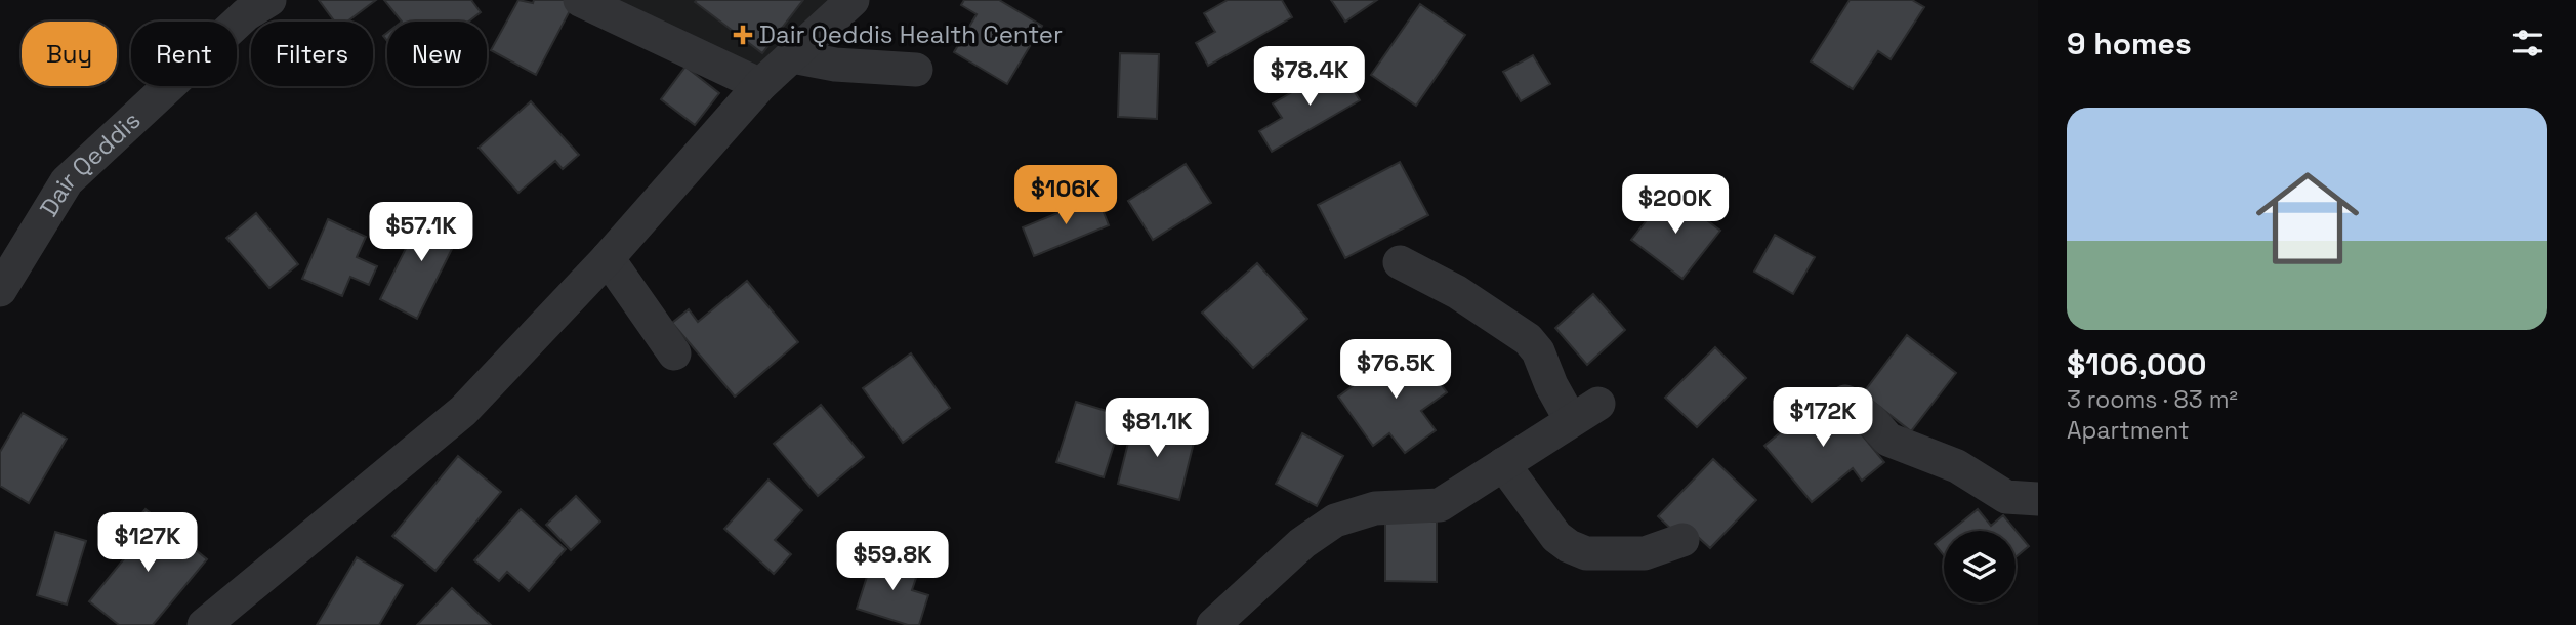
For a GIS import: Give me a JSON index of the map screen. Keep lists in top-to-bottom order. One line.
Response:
{"streets":{"street":["Dair Qeddis"]},"places":{"health":["Dair Qeddis Health Center"]},"page":{"heading":"9 homes","chip":["Buy","Rent","Filters","New"],"price":["$78.4K","$106K","$200K","$57.1K","$76.5K","$172K","$81.1K","$127K","$59.8K"],"list":[{"name":"$106,000","note":"3 rooms · 83 m² · Apartment"}]}}
